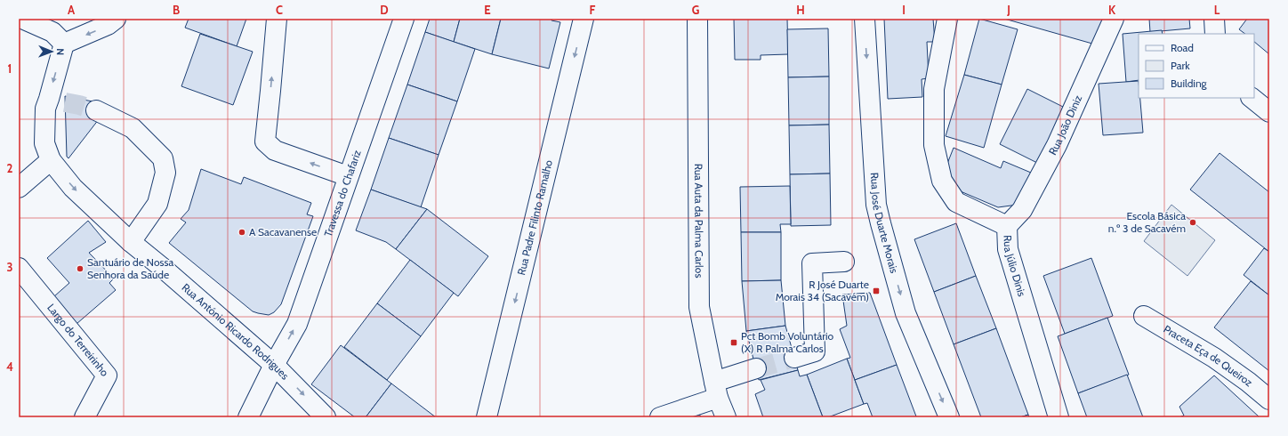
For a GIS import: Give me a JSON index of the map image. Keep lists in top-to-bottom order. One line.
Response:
{"streets":{"street":["Rua João Diniz","Travessa do Chafariz","Rua Padre Filinto Ramalho","Rua Auta da Palma Carlos","Rua José Duarte Morais","Rua Júlio Dinis","Rua António Ricardo Rodrigues","Largo do Terreirinho","Praceta Eça de Queiroz"]},"crossings":[["Rua João Diniz","Rua Júlio Dinis"],["Travessa do Chafariz","Rua António Ricardo Rodrigues"]],"one_way":["Travessa do Chafariz","Rua Padre Filinto Ramalho","Rua José Duarte Morais","Rua António Ricardo Rodrigues"],"places":{"other":["Escola Básica n.º 3 de Sacavém","A Sacavanense","Santuário de Nossa Senhora da Saúde"],"transit":["R José Duarte Morais 34 (Sacavém)","Pct Bomb Voluntário (X) R Palma Carlos"]},"legend":["Road","Park","Building"],"north":"right","grid":{"columns":["A","B","C","D","E","F","G","H","I","J","K","L"],"rows":["1","2","3","4"]}}
